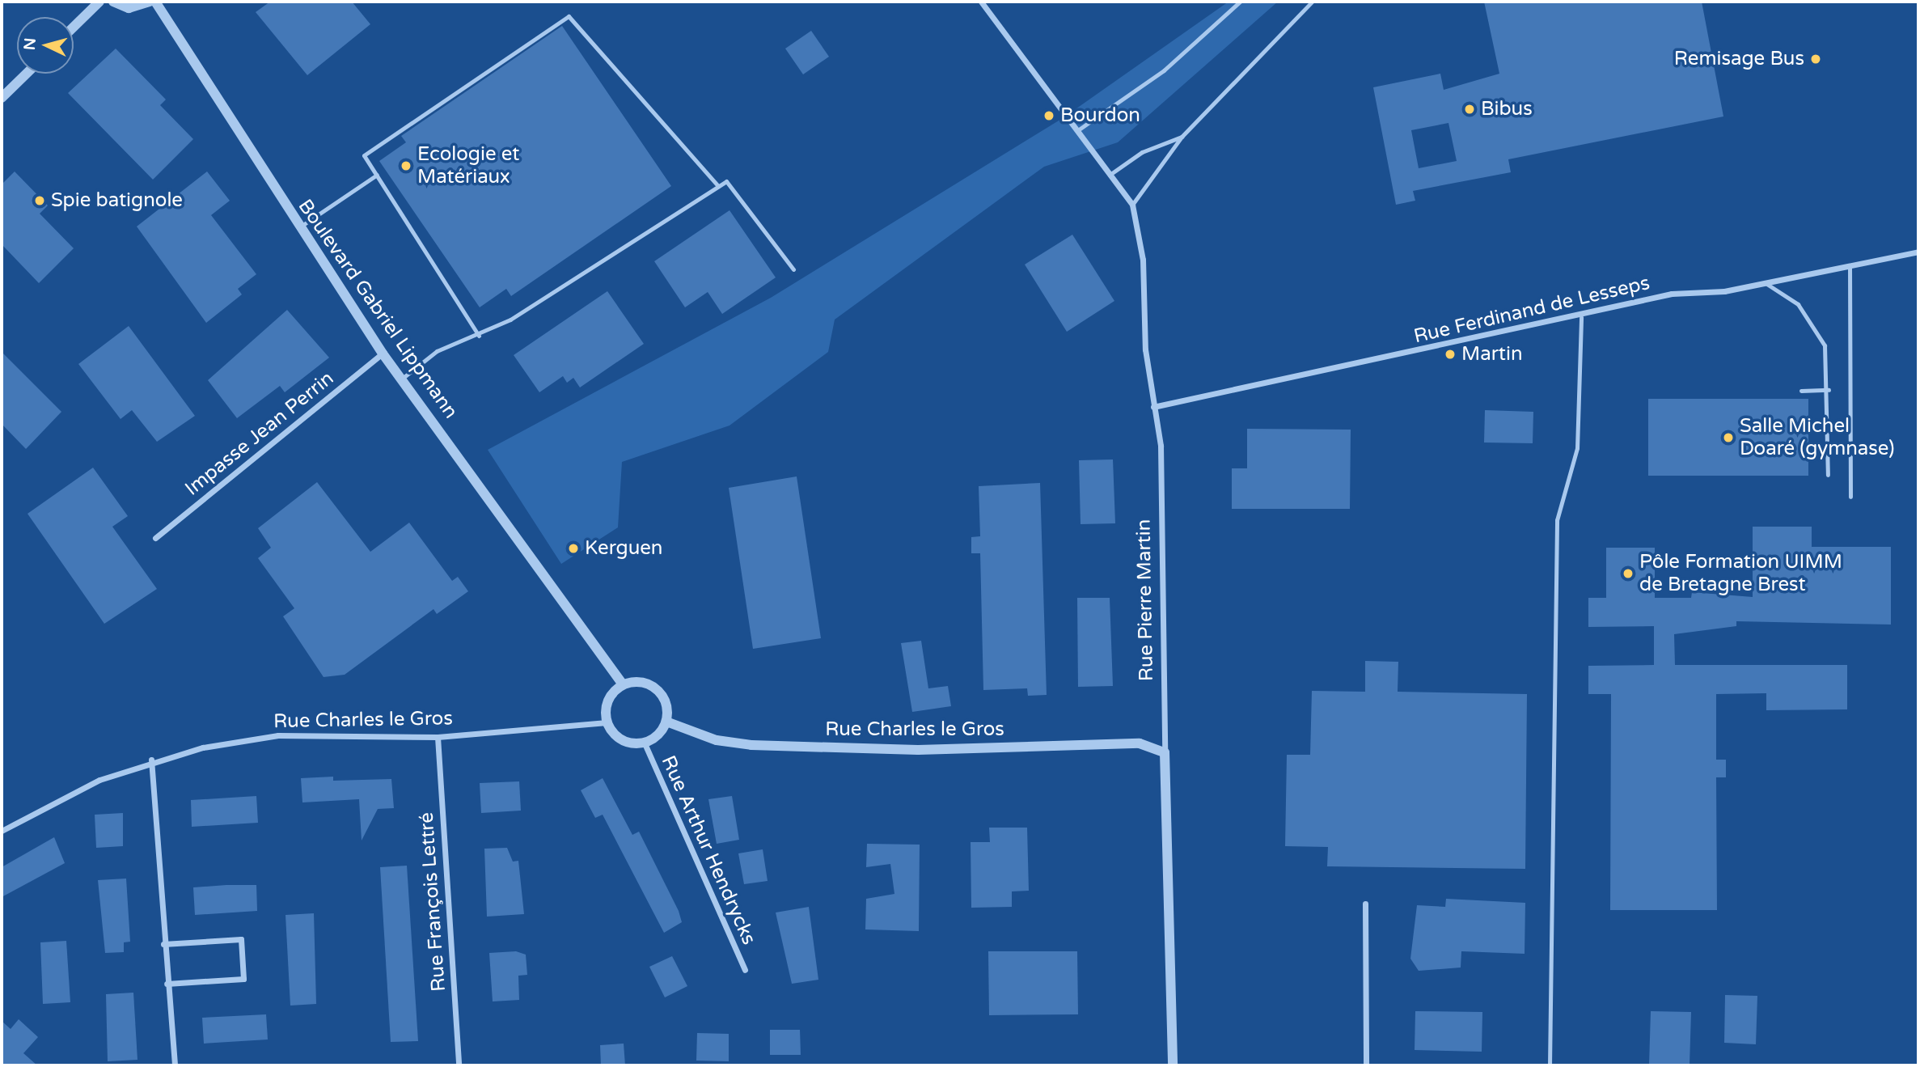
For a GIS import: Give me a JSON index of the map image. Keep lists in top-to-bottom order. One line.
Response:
{"streets":{"street":["Boulevard Gabriel Lippmann","Rue Ferdinand de Lesseps","Impasse Jean Perrin","Rue Pierre Martin","Rue Charles le Gros","Rue Arthur Hendrycks","Rue François Lettré"]},"crossings":[["Boulevard Gabriel Lippmann","Impasse Jean Perrin"],["Boulevard Gabriel Lippmann","Rue Charles le Gros"],["Boulevard Gabriel Lippmann","Rue Arthur Hendrycks"],["Rue Ferdinand de Lesseps","Rue Pierre Martin"],["Rue Pierre Martin","Rue Charles le Gros"],["Rue Charles le Gros","Rue Arthur Hendrycks"],["Rue Charles le Gros","Rue François Lettré"]],"places":["Remisage Bus","Bibus","Bourdon","Ecologie et Matériaux","Spie batignole","Martin","Salle Michel Doaré (gymnase)","Kerguen","Pôle Formation UIMM de Bretagne Brest"],"north":"left"}
